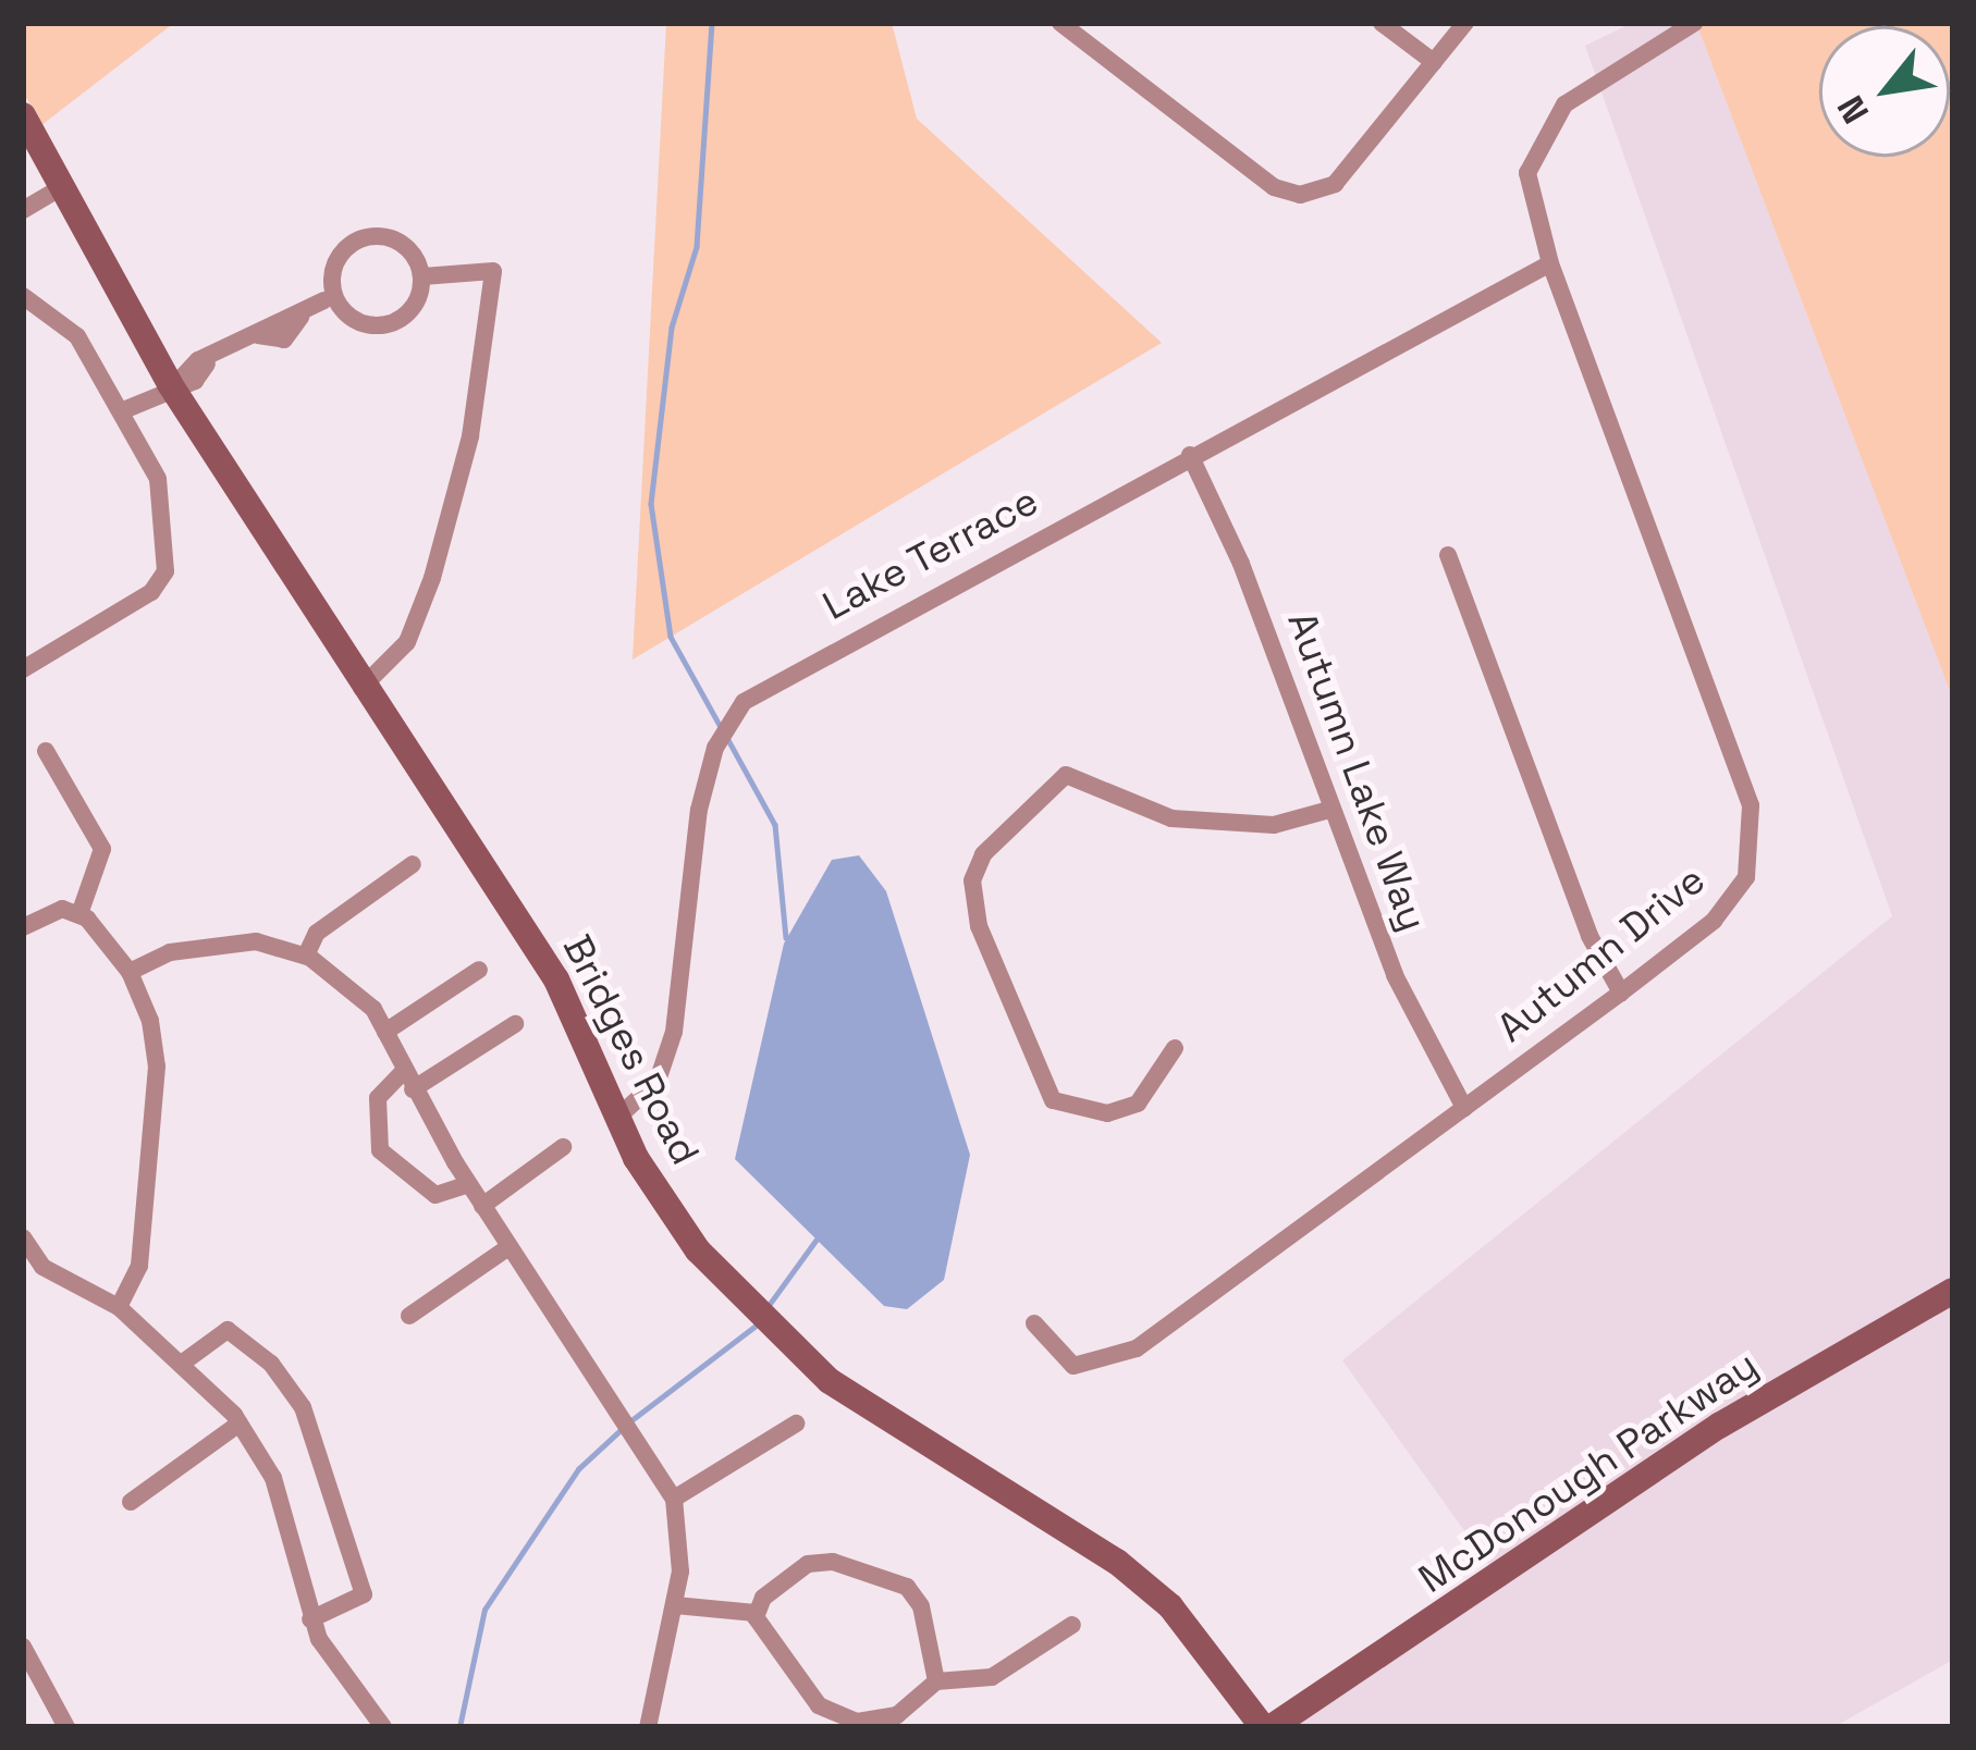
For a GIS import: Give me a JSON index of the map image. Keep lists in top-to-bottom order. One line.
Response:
{"streets":{"street":["Lake Terrace","Autumn Lake Way","Autumn Drive","Bridges Road","McDonough Parkway"]},"crossings":[["Lake Terrace","Autumn Lake Way"],["Lake Terrace","Autumn Drive"],["Lake Terrace","Bridges Road"],["Autumn Lake Way","Autumn Drive"],["Bridges Road","McDonough Parkway"]],"north":"bottom left"}
